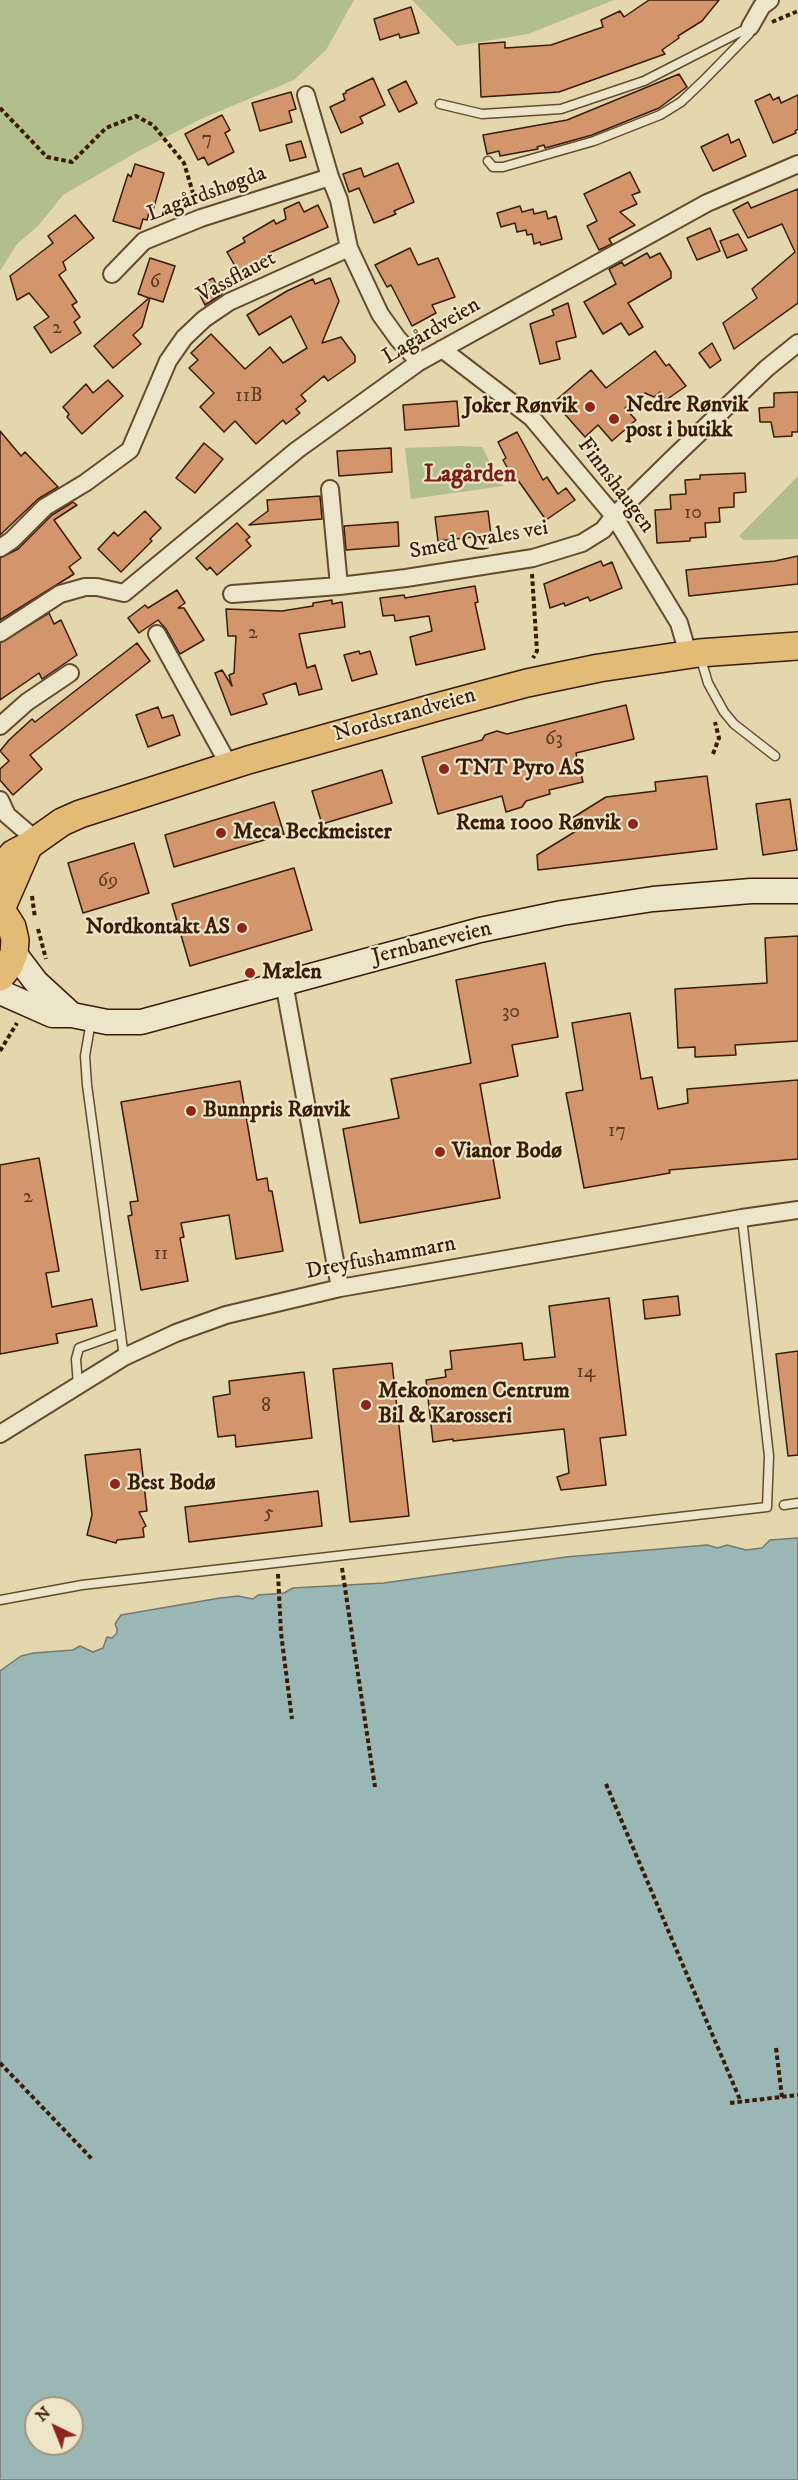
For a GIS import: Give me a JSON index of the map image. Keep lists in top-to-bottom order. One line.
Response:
{"streets":{"main road":["Nordstrandveien"],"street":["Lagårdshøgda","Vassflauet","Lagårdveien","Finnshaugen","Smed Qvales vei","Jernbaneveien","Dreyfushammarn"]},"crossings":[["Lagårdveien","Finnshaugen"],["Finnshaugen","Smed Qvales vei"],["Finnshaugen","Nordstrandveien"]],"districts":["Lagården"],"places":["Joker Rønvik","Nedre Rønvik post i butikk","TNT Pyro AS","Rema 1000 Rønvik","Meca Beckmeister","Nordkontakt AS","Mælen","Bunnpris Rønvik","Vianor Bodø","Mekonomen Centrum Bil & Karosseri","Best Bodø"],"house_numbers":["7","6","2","11B","10","2","63","69","30","17","2","11","14","8","5"],"north":"top left"}
